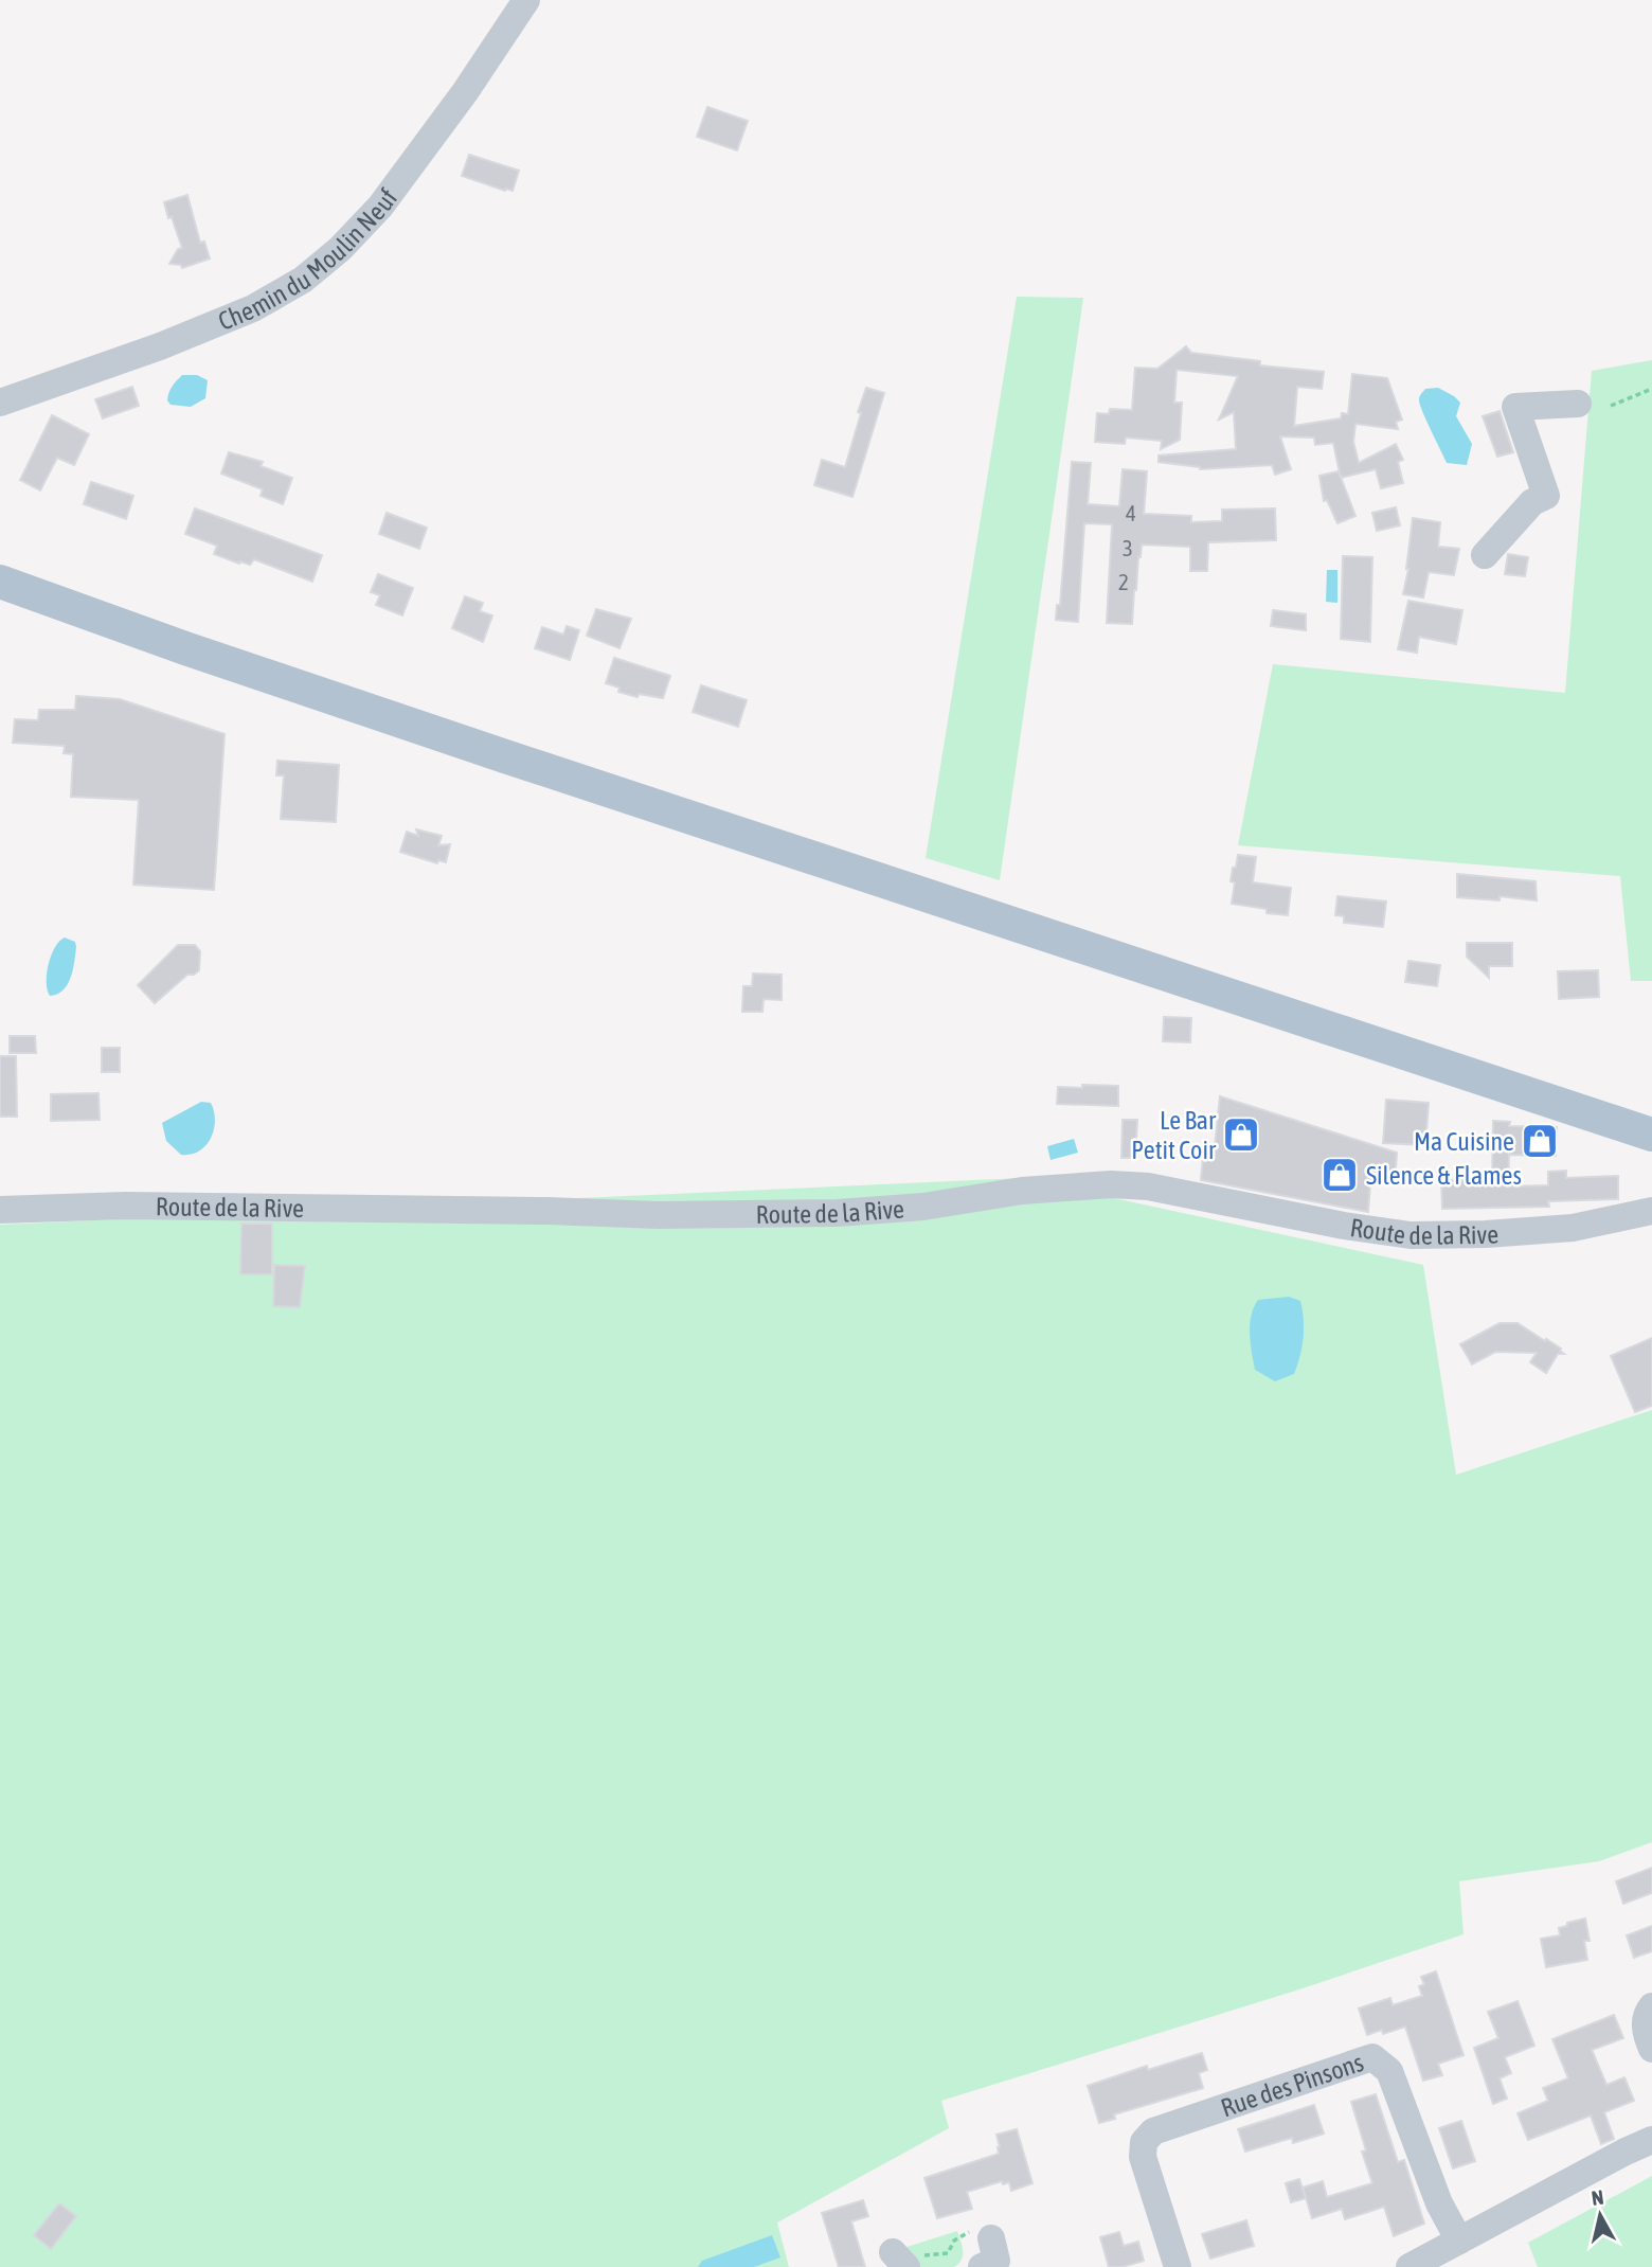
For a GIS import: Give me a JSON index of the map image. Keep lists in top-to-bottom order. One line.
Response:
{"streets":{"street":["Chemin du Moulin Neuf","Route de la Rive","Rue des Pinsons"]},"places":{"shop":["Le Bar Petit Coir","Ma Cuisine","Silence & Flames"]},"house_numbers":["4","3","2"],"north":"top"}
